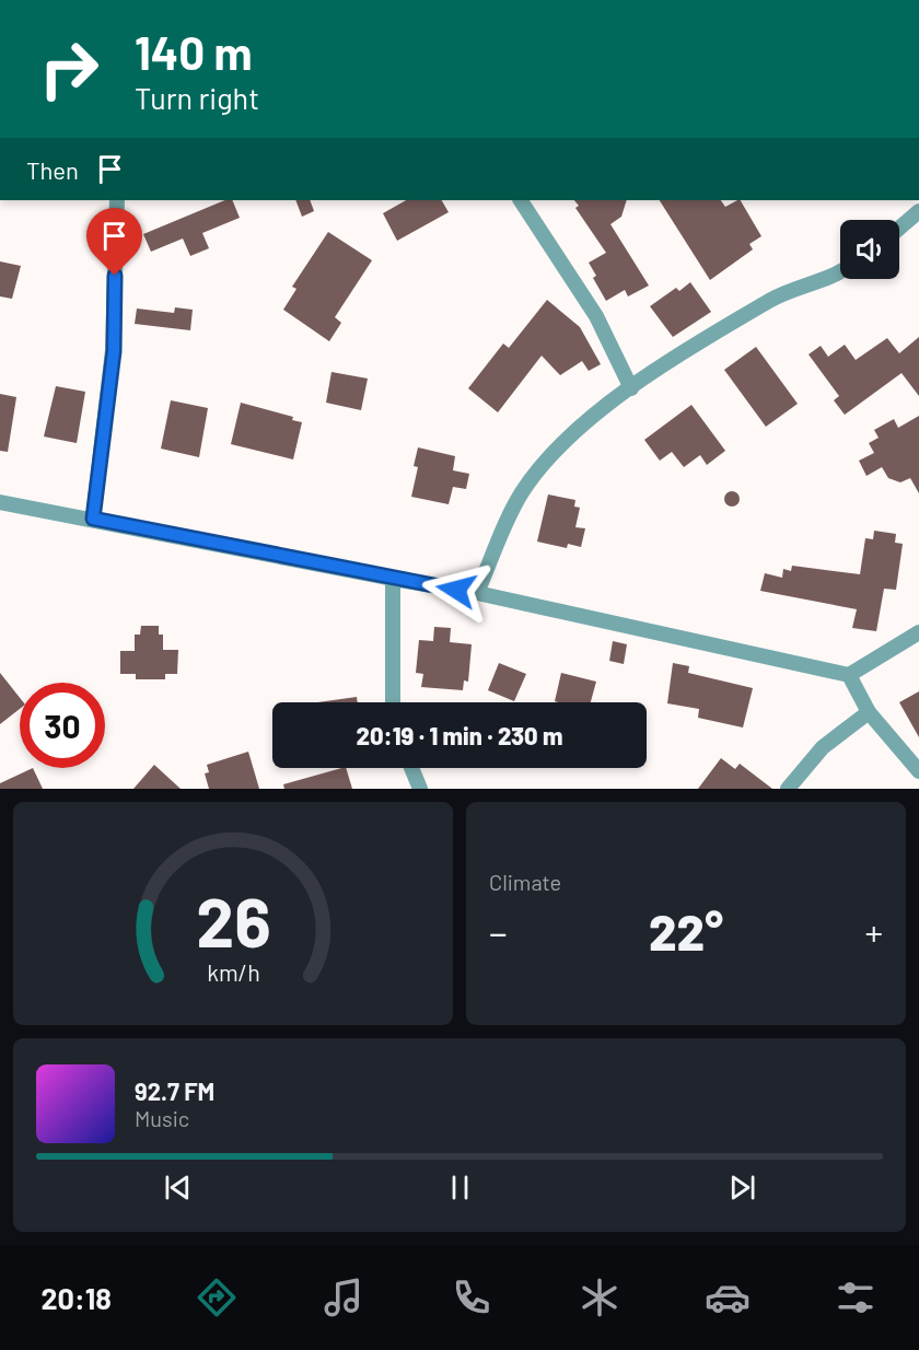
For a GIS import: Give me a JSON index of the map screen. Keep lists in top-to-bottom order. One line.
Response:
{"page":{"turn":["140 m","Turn right"],"then":"Then","limit":"30","trip":"20:19 · 1 min · 230 m","tile":"Climate","heat":["−","22°","+"],"song":["92.7 FM","Music"],"tabs":"20:18","gauge":["26","km/h"]}}
